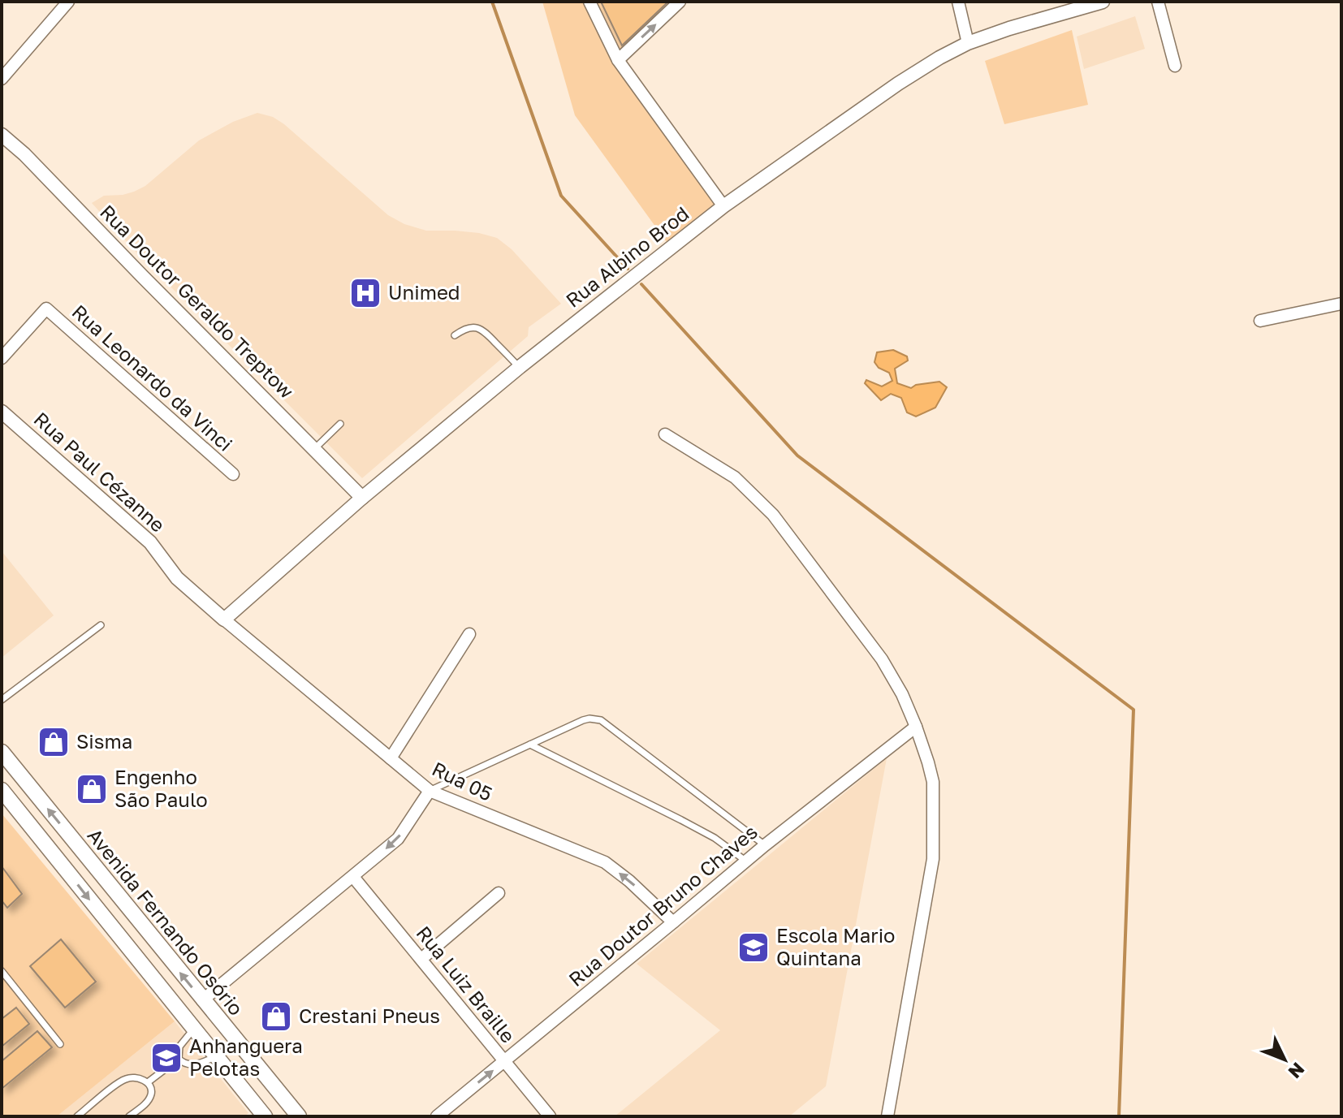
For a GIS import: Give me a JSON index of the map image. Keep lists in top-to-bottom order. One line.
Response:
{"streets":{"main road":["Avenida Fernando Osório"],"street":["Rua Albino Brod","Rua Doutor Geraldo Treptow","Rua Leonardo da Vinci","Rua Paul Cézanne","Rua 05","Rua Doutor Bruno Chaves","Rua Luiz Braille"]},"crossings":[["Rua Albino Brod","Rua Doutor Geraldo Treptow"],["Rua Albino Brod","Rua Paul Cézanne"],["Rua Albino Brod","Rua 05"],["Rua Paul Cézanne","Rua 05"],["Rua 05","Rua Doutor Bruno Chaves"],["Rua Doutor Bruno Chaves","Rua Luiz Braille"]],"one_way":["Rua 05"],"places":{"hospital":["Unimed"],"shop":["Sisma","Engenho São Paulo","Crestani Pneus"],"school or university":["Escola Mario Quintana","Anhanguera Pelotas"]},"north":"bottom right"}
